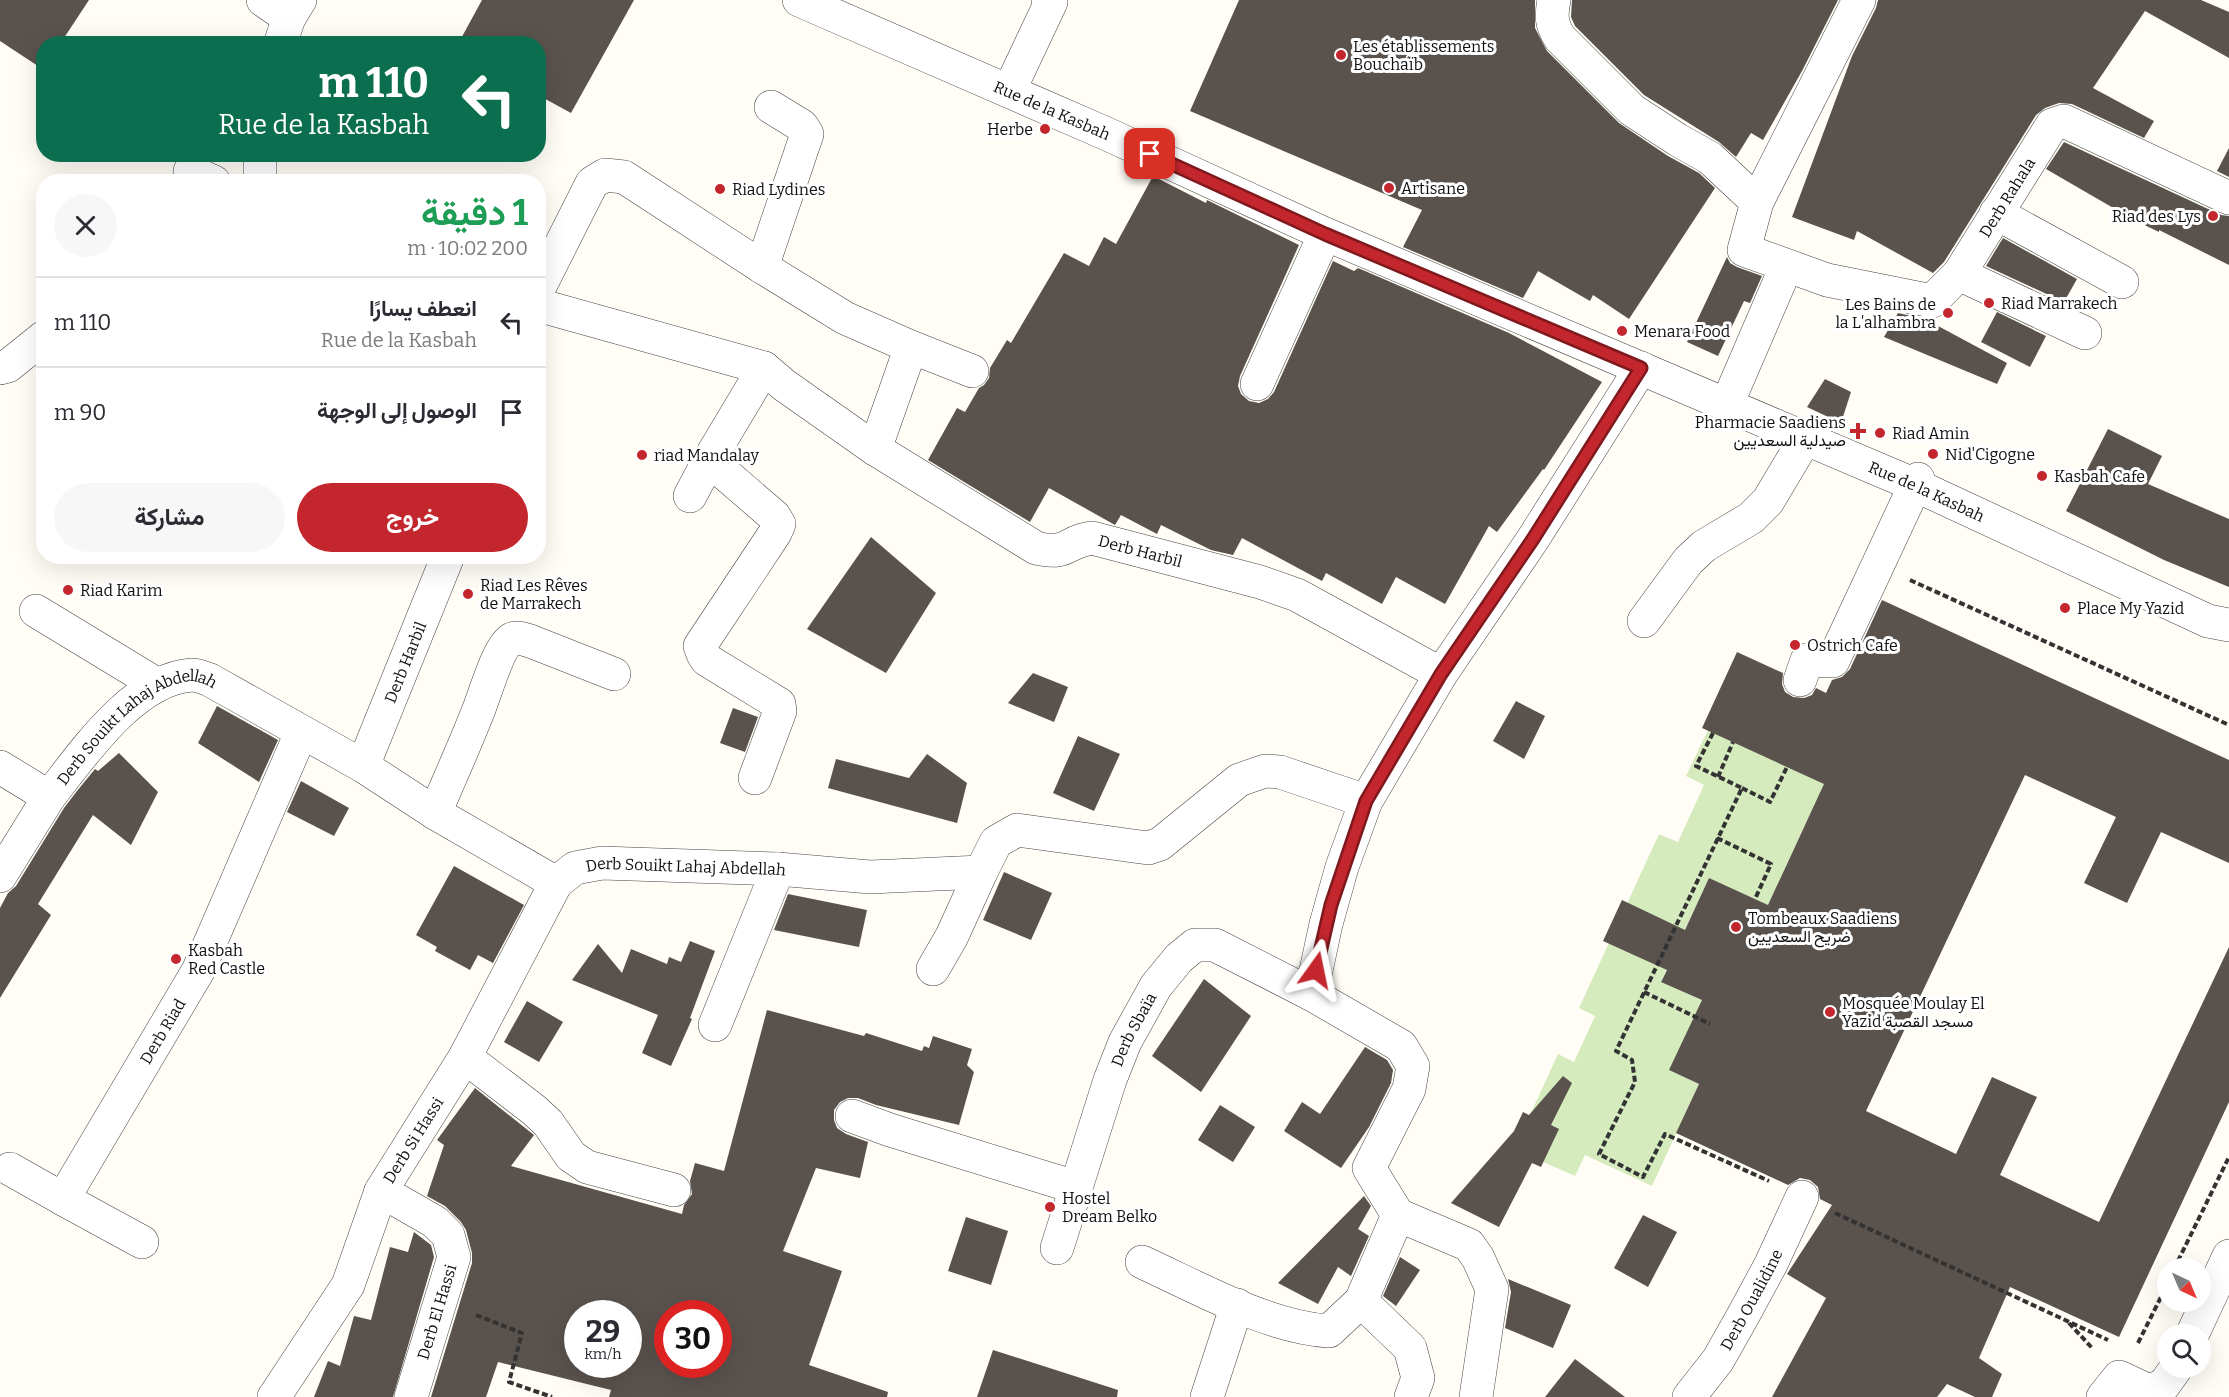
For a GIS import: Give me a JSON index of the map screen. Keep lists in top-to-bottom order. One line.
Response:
{"streets":{"street":["Rue de la Kasbah","Derb Rahala","Derb Harbil","Derb Souikt Lahaj Abdellah","Derb Sbaïa","Derb Riad","Derb Si Hassi","Derb Oualidine","Derb El Hassi"]},"crossings":[["Derb Harbil","Derb Souikt Lahaj Abdellah"],["Derb Souikt Lahaj Abdellah","Derb Riad"],["Derb Souikt Lahaj Abdellah","Derb Si Hassi"],["Derb Si Hassi","Derb El Hassi"]],"places":{"other":["Les établissements Bouchaïb","Herbe","Artisane","Riad Lydines","Riad des Lys","Riad Marrakech","Les Bains de la L'alhambra","Menara Food","Riad Amin","Nid'Cigogne","riad Mandalay","Kasbah Cafe","Riad Karim","Riad Les Rêves de Marrakech","Place My Yazid","Ostrich Cafe","Tombeaux Saadiens ضريح السعديين","Kasbah Red Castle","Mosquée Moulay El Yazid مسجد القصبة","Hostel Dream Belko"],"health":["Pharmacie Saadiens صيدلية السعديين"]},"north":"bottom right","page":{"turn":["110 m","Rue de la Kasbah"],"heading":["1 دقيقة","200 m · 10:02"],"list":[{"name":"انعطف يسارًا","note":"Rue de la Kasbah","value":"110 m"},{"name":"الوصول إلى الوجهة","value":"90 m"}],"buttons":["خروج","مشاركة"],"speed":"29 km/h","limit":"30"}}
